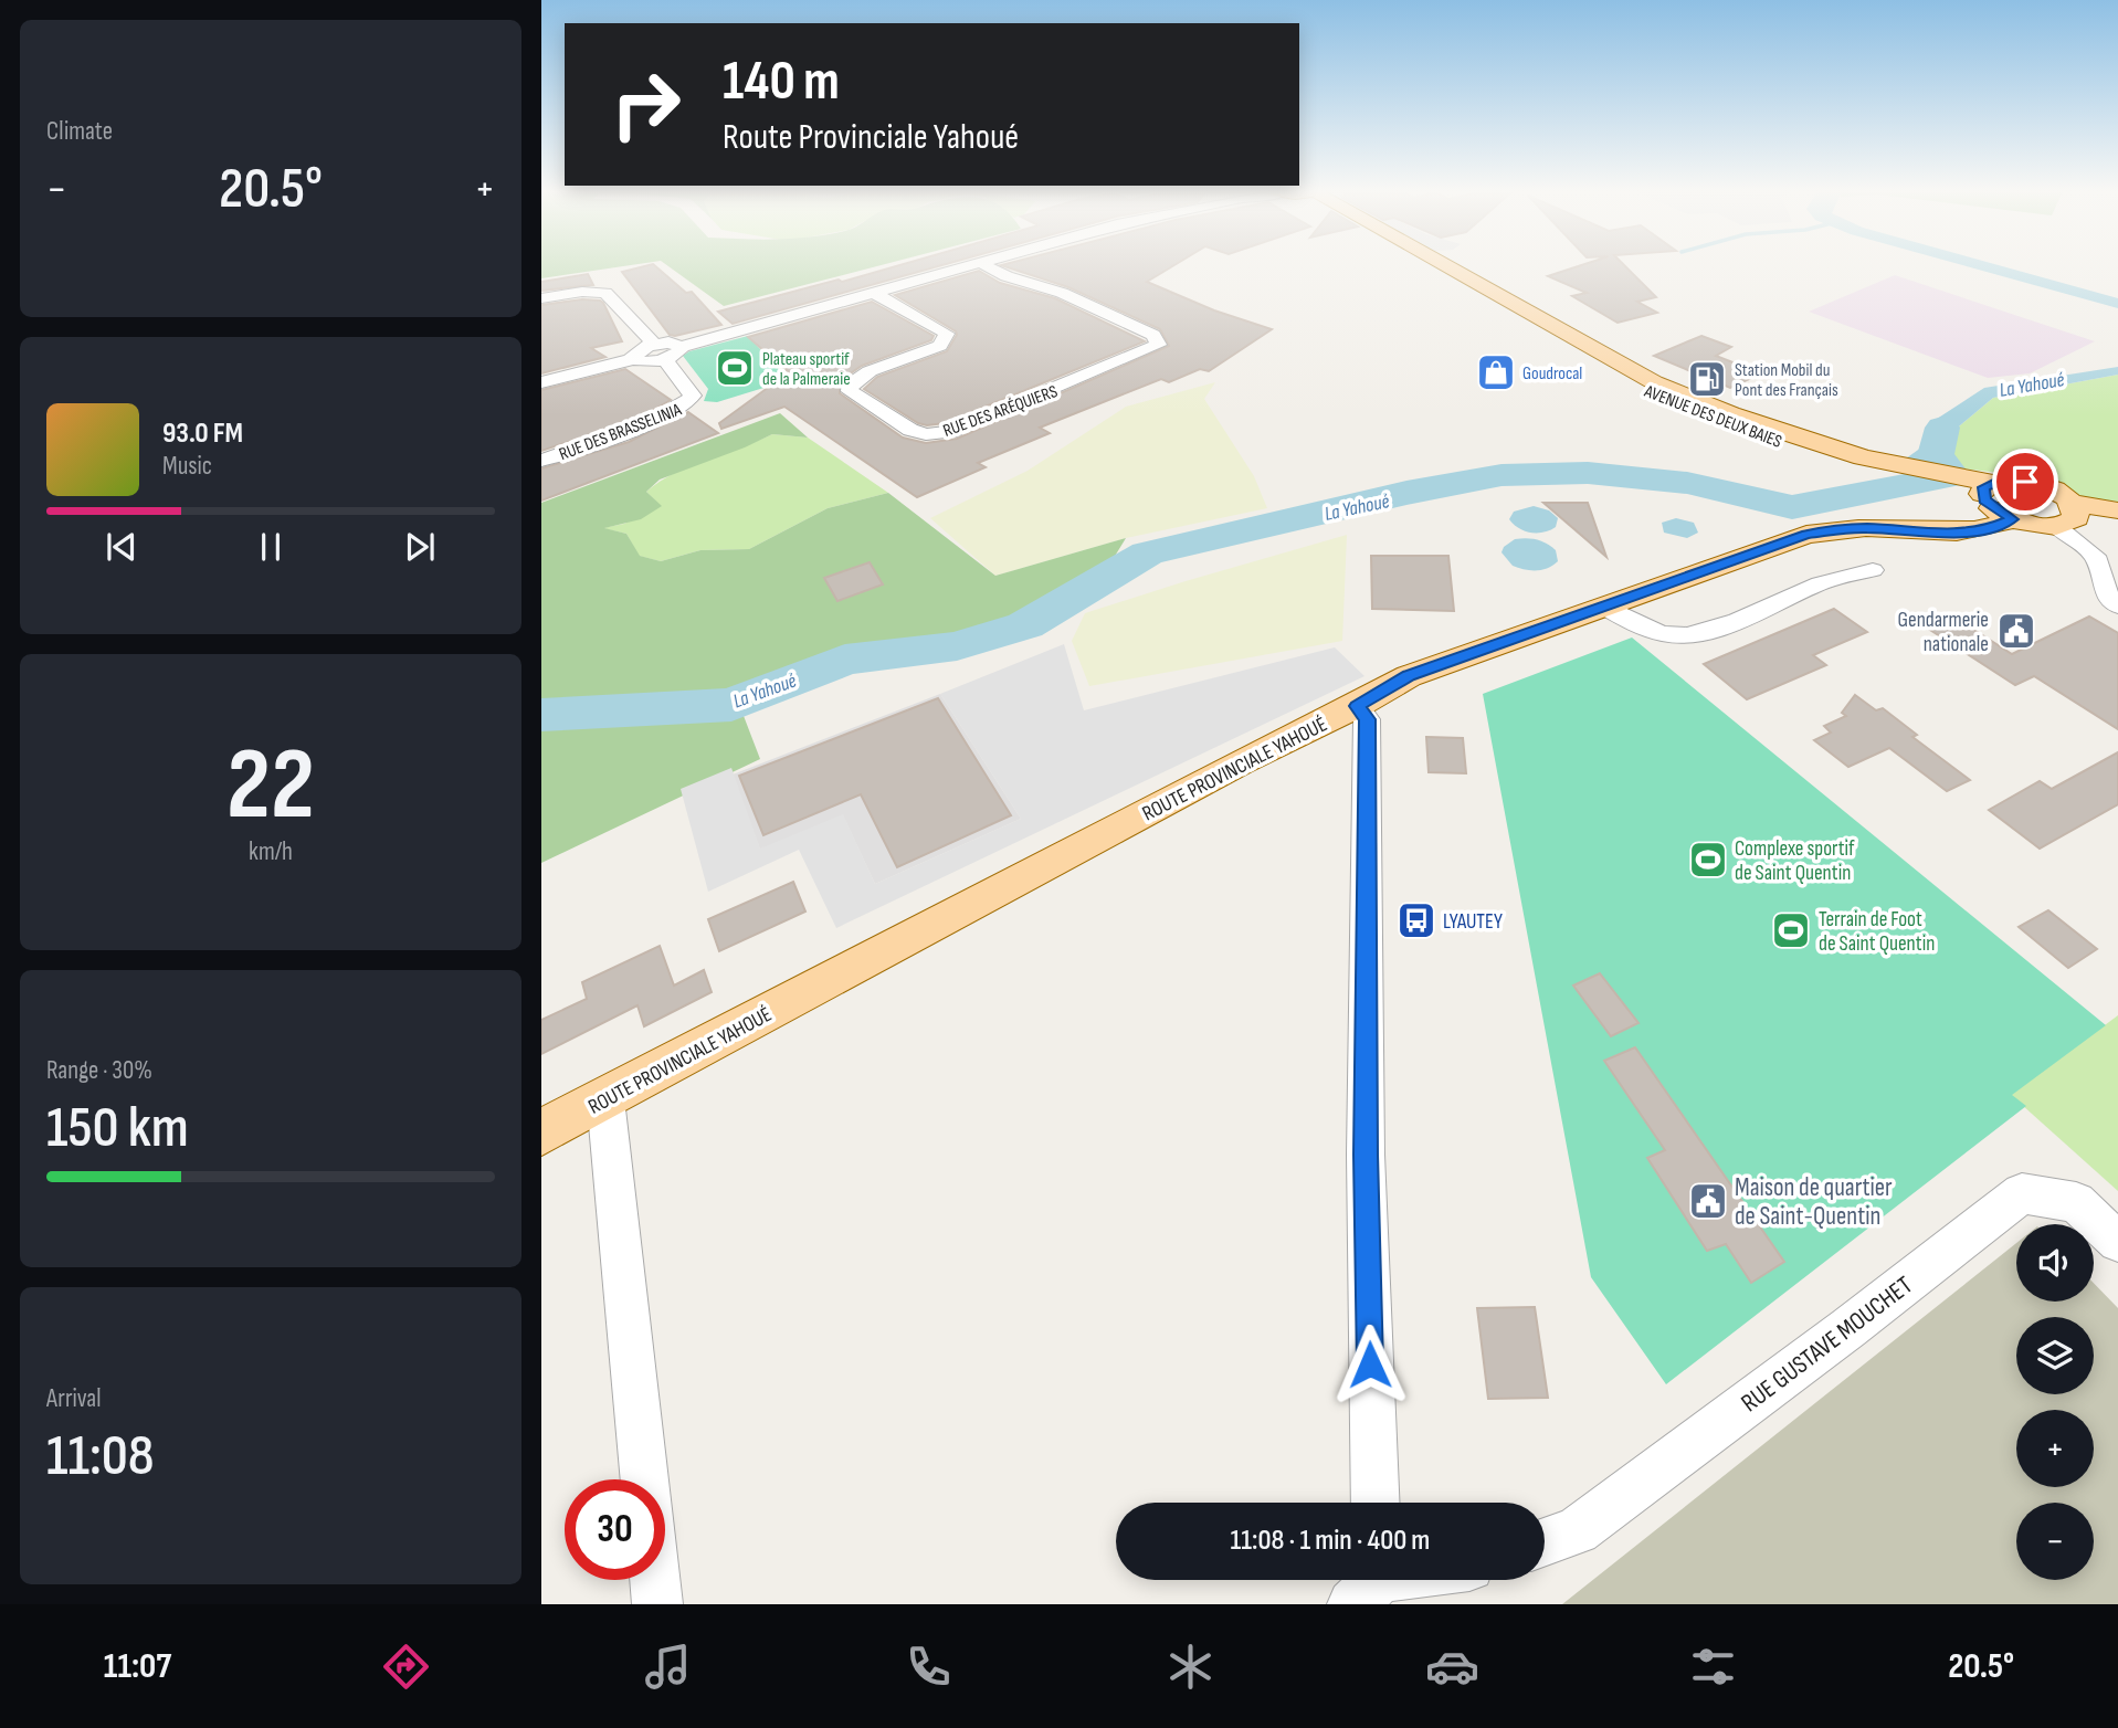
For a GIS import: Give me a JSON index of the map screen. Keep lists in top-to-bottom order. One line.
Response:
{"streets":{"main road":["AVENUE DES DEUX BAIES","ROUTE PROVINCIALE YAHOUÉ"],"street":["RUE DES ARÉQUIERS","RUE DES BRASSELINIA","RUE GUSTAVE MOUCHET"]},"water":["La Yahoué"],"places":{"sports":["Plateau sportif de la Palmeraie","Complexe sportif de Saint Quentin","Terrain de Foot de Saint Quentin"],"shop":["Goudrocal"],"fuel station":["Station Mobil du Pont des Français"],"public building":["Gendarmerie nationale","Maison de quartier de Saint-Quentin"],"bus stop":["LYAUTEY"]},"page":{"tile":["Climate",["22","km/h"],["Range · 30%","150 km"],["Arrival","11:08"]],"turn":["140 m","Route Provinciale Yahoué"],"heat":["−","20.5°","+"],"song":["93.0 FM","Music"],"map_buttons":["+","−"],"limit":"30","trip":"11:08 · 1 min · 400 m","tabs":["11:07","20.5°"]}}
